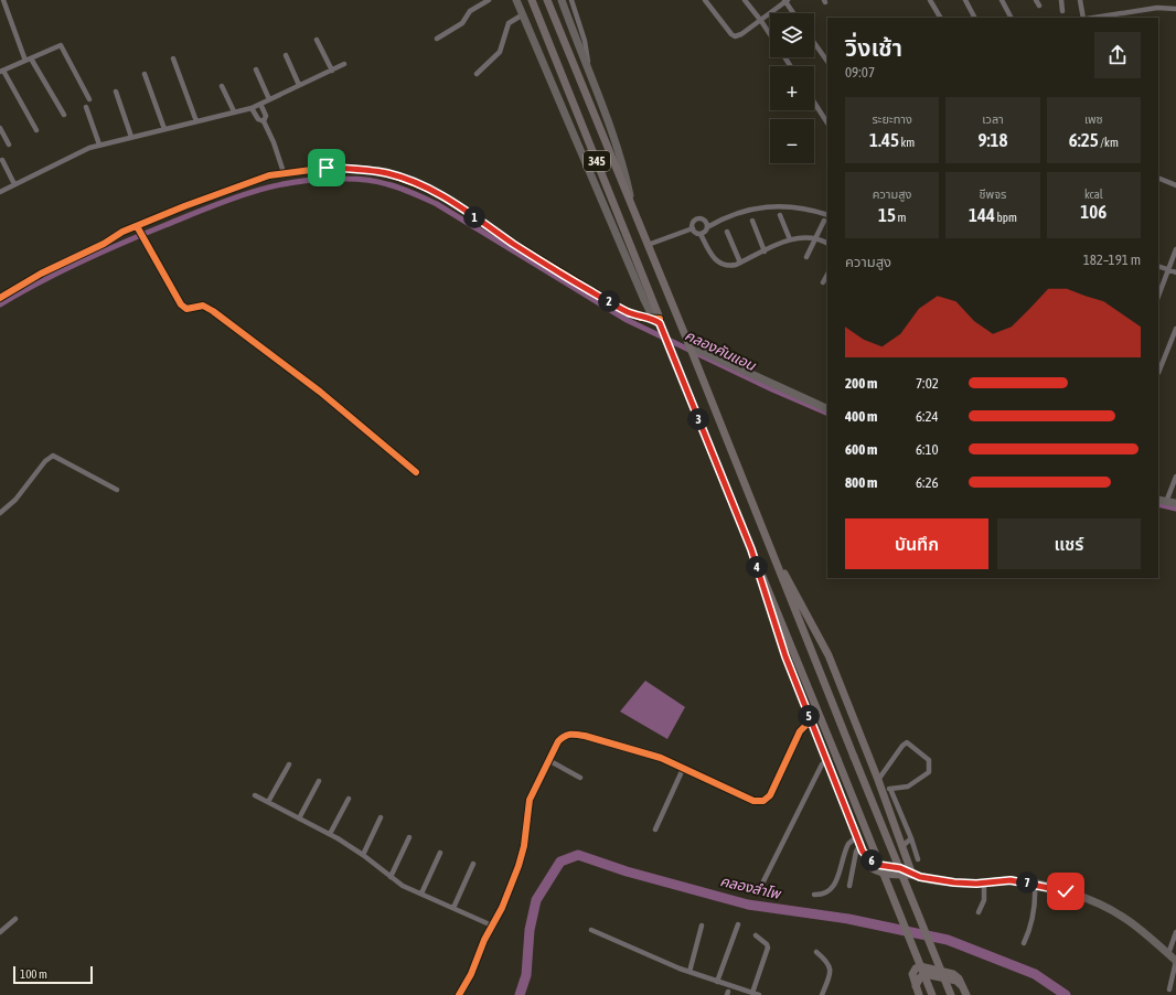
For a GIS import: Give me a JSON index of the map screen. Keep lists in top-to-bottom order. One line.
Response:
{"streets":{"main road":["345"]},"water":["คลองคันแอน","คลองลำโพ"],"scale_bar":"100 m","page":{"map_buttons":["+","−"],"heading":["วิ่งเช้า","09:07"],"stats":[["ระยะทาง","1.45 km"],["เวลา","9:18"],["เพซ","6:25 /km"],["ความสูง","15 m"],["ชีพจร","144 bpm"],["kcal","106"]],"pins":["1","2","3","4","5","6","7"],"chart":["ความสูง","182–191 m"],"list":[{"name":"200 m","note":"7:02"},{"name":"400 m","note":"6:24"},{"name":"600 m","note":"6:10"},{"name":"800 m","note":"6:26"}],"buttons":["บันทึก","แชร์"],"scale":"100 m"}}
